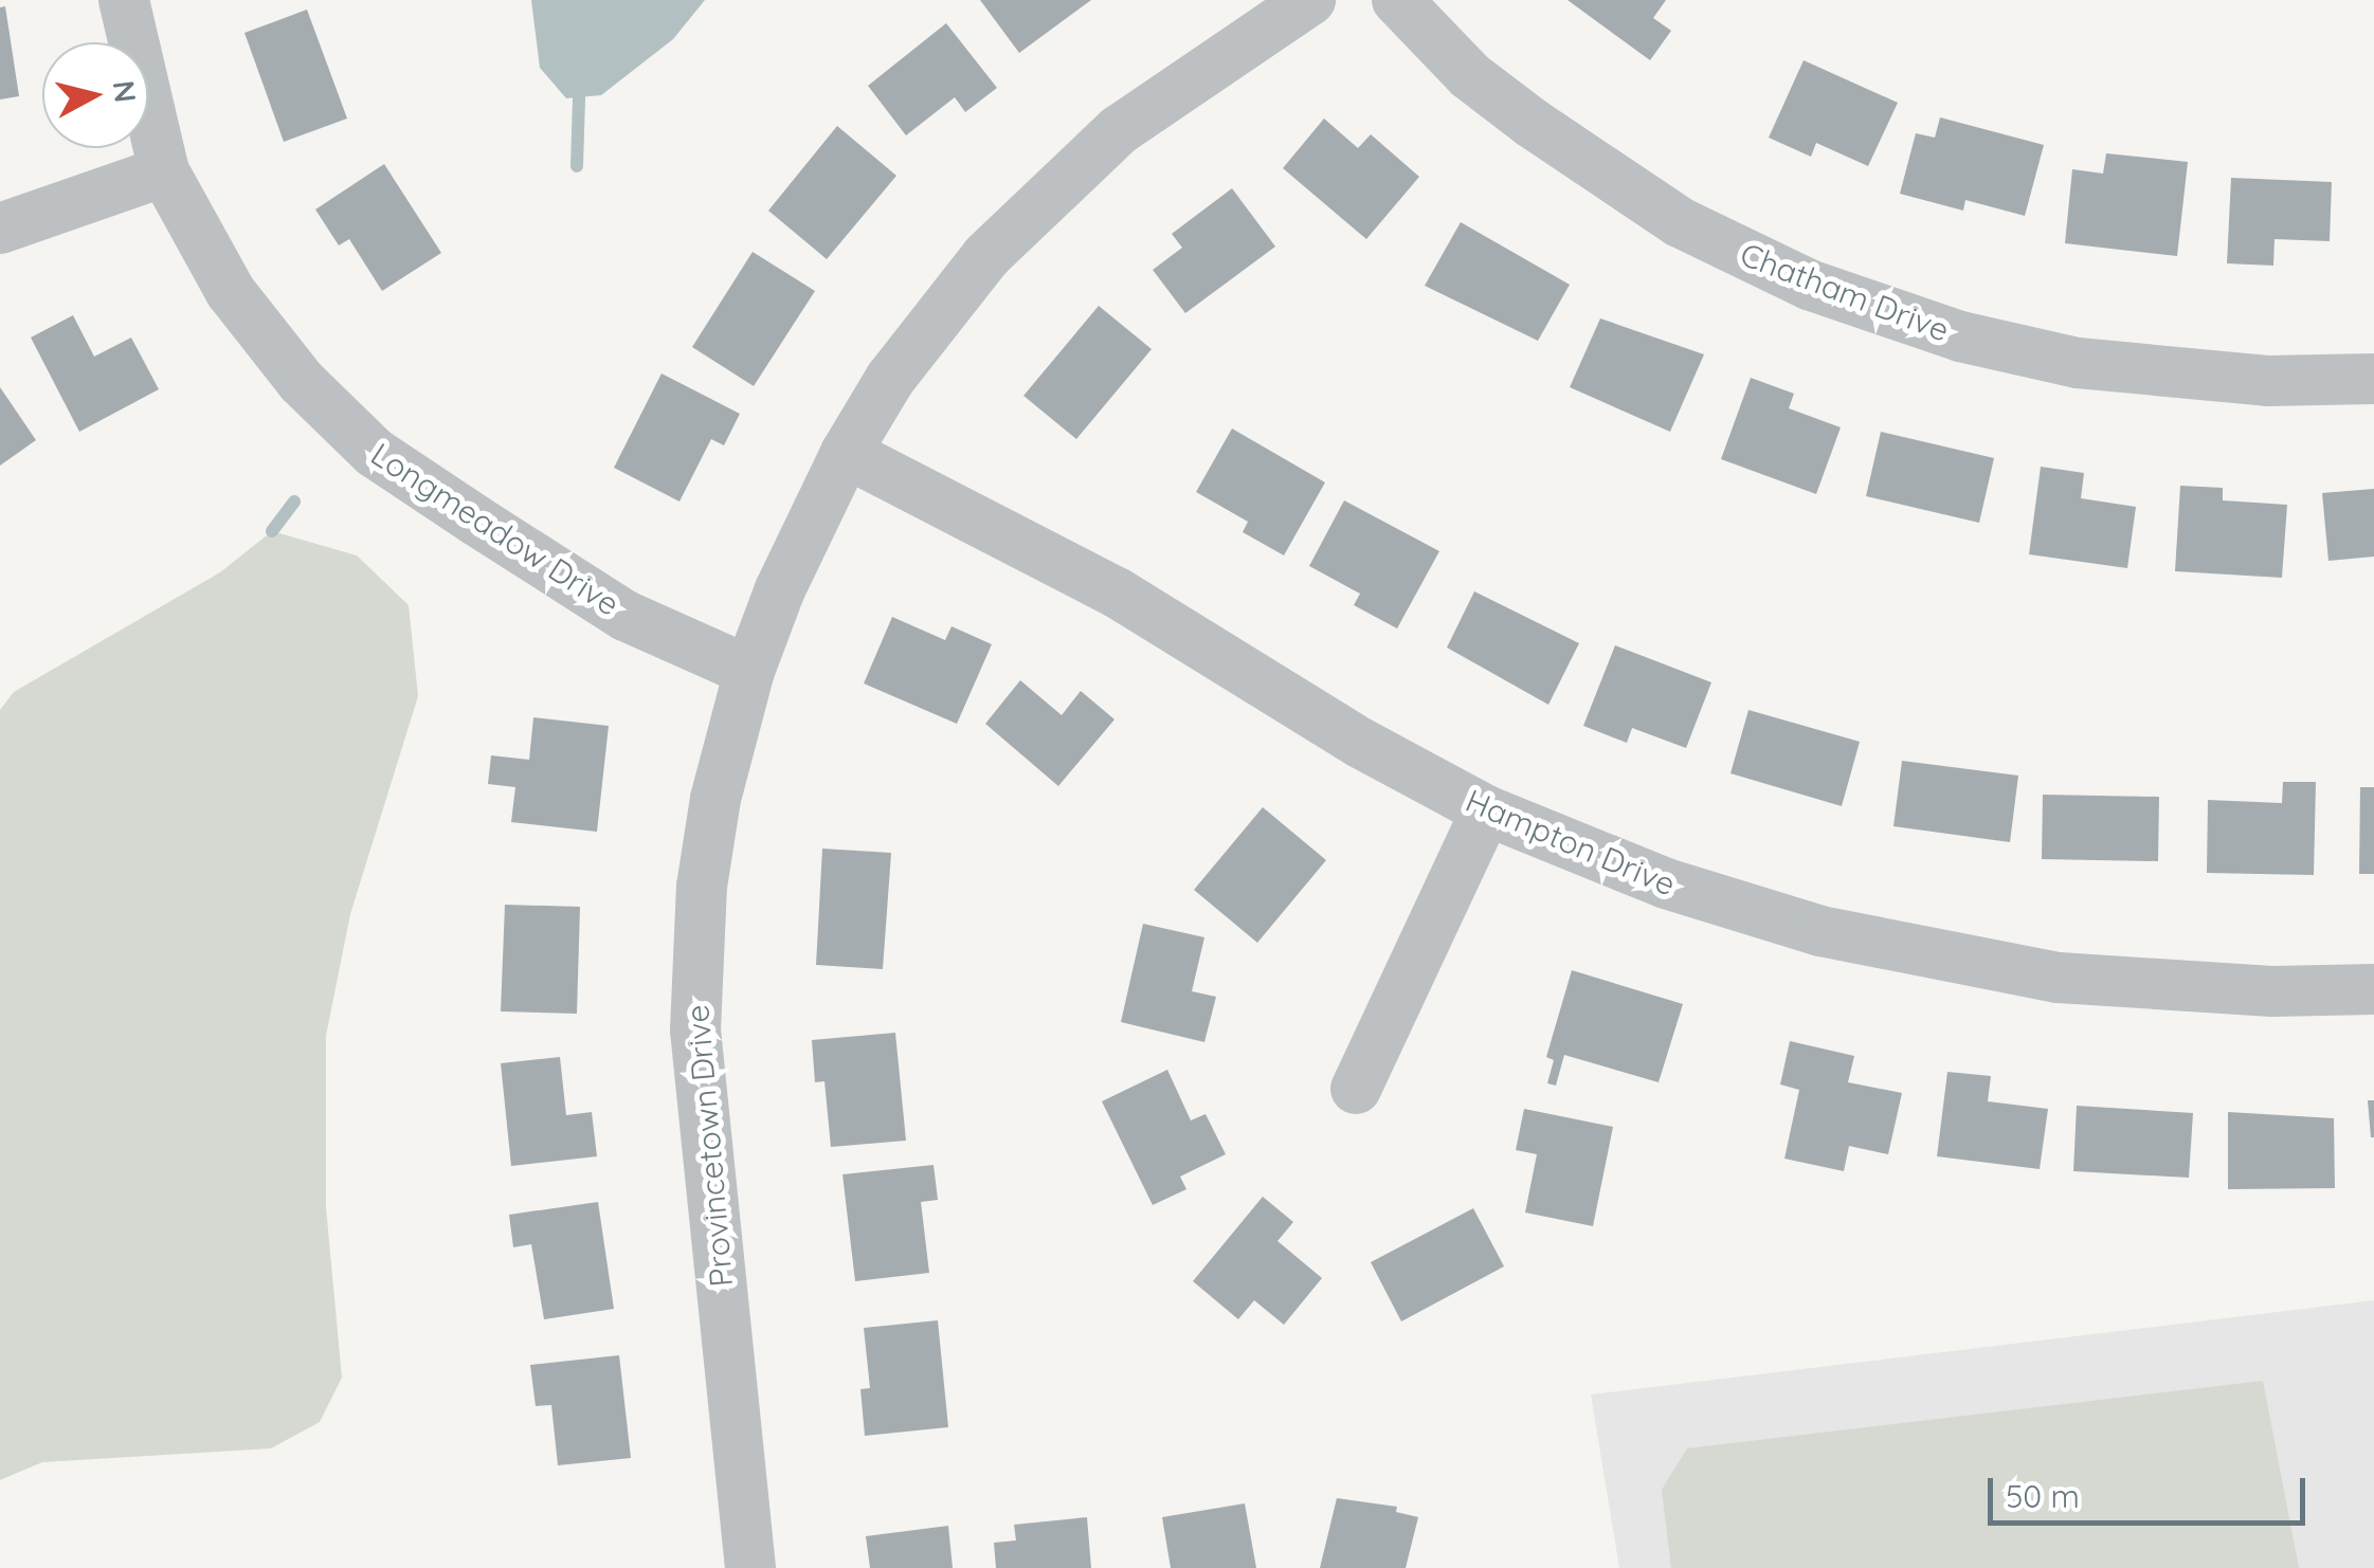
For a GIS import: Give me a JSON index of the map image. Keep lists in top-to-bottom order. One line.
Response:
{"streets":{"street":["Chatham Drive","Longmeadow Drive","Hampton Drive","Provincetown Drive"]},"crossings":[["Longmeadow Drive","Provincetown Drive"],["Hampton Drive","Provincetown Drive"]],"scale_bar":"50 m","north":"right"}
